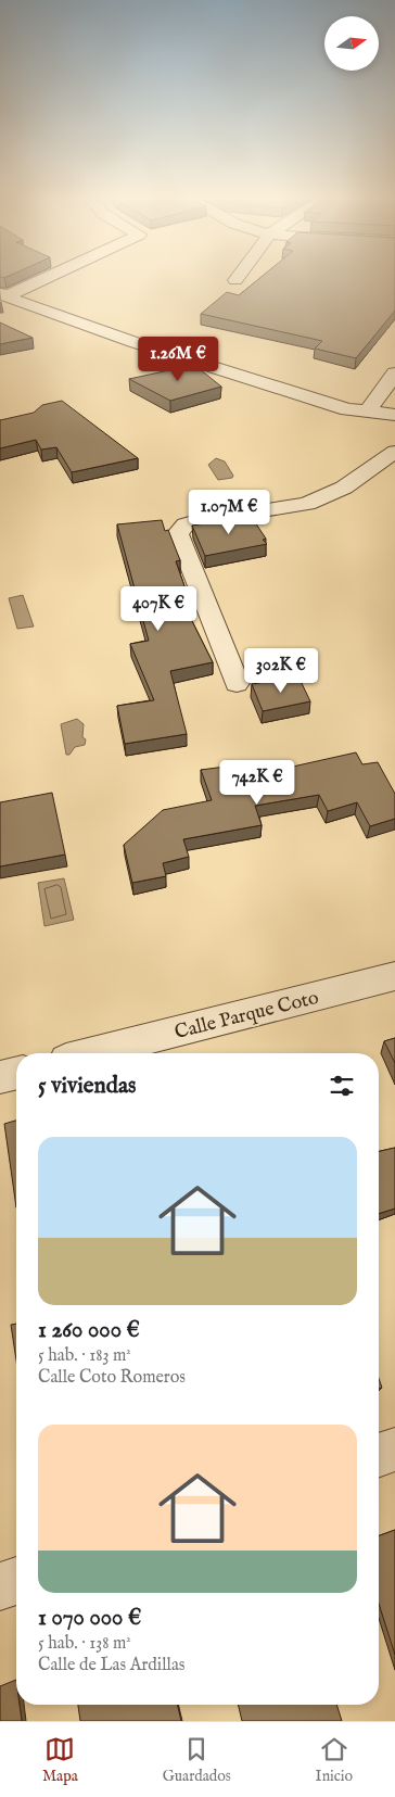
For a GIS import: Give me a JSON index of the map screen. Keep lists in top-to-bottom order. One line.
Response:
{"streets":{"street":["Calle Parque Coto"]},"north":"right","page":{"price":["1.26M €","1.07M €","407K €","302K €","742K €"],"heading":"5 viviendas","list":[{"name":"1 260 000 €","note":"5 hab. · 183 m² · Calle Coto Romeros"},{"name":"1 070 000 €","note":"5 hab. · 138 m² · Calle de Las Ardillas"}],"tabs":["Mapa","Guardados","Inicio"]}}
